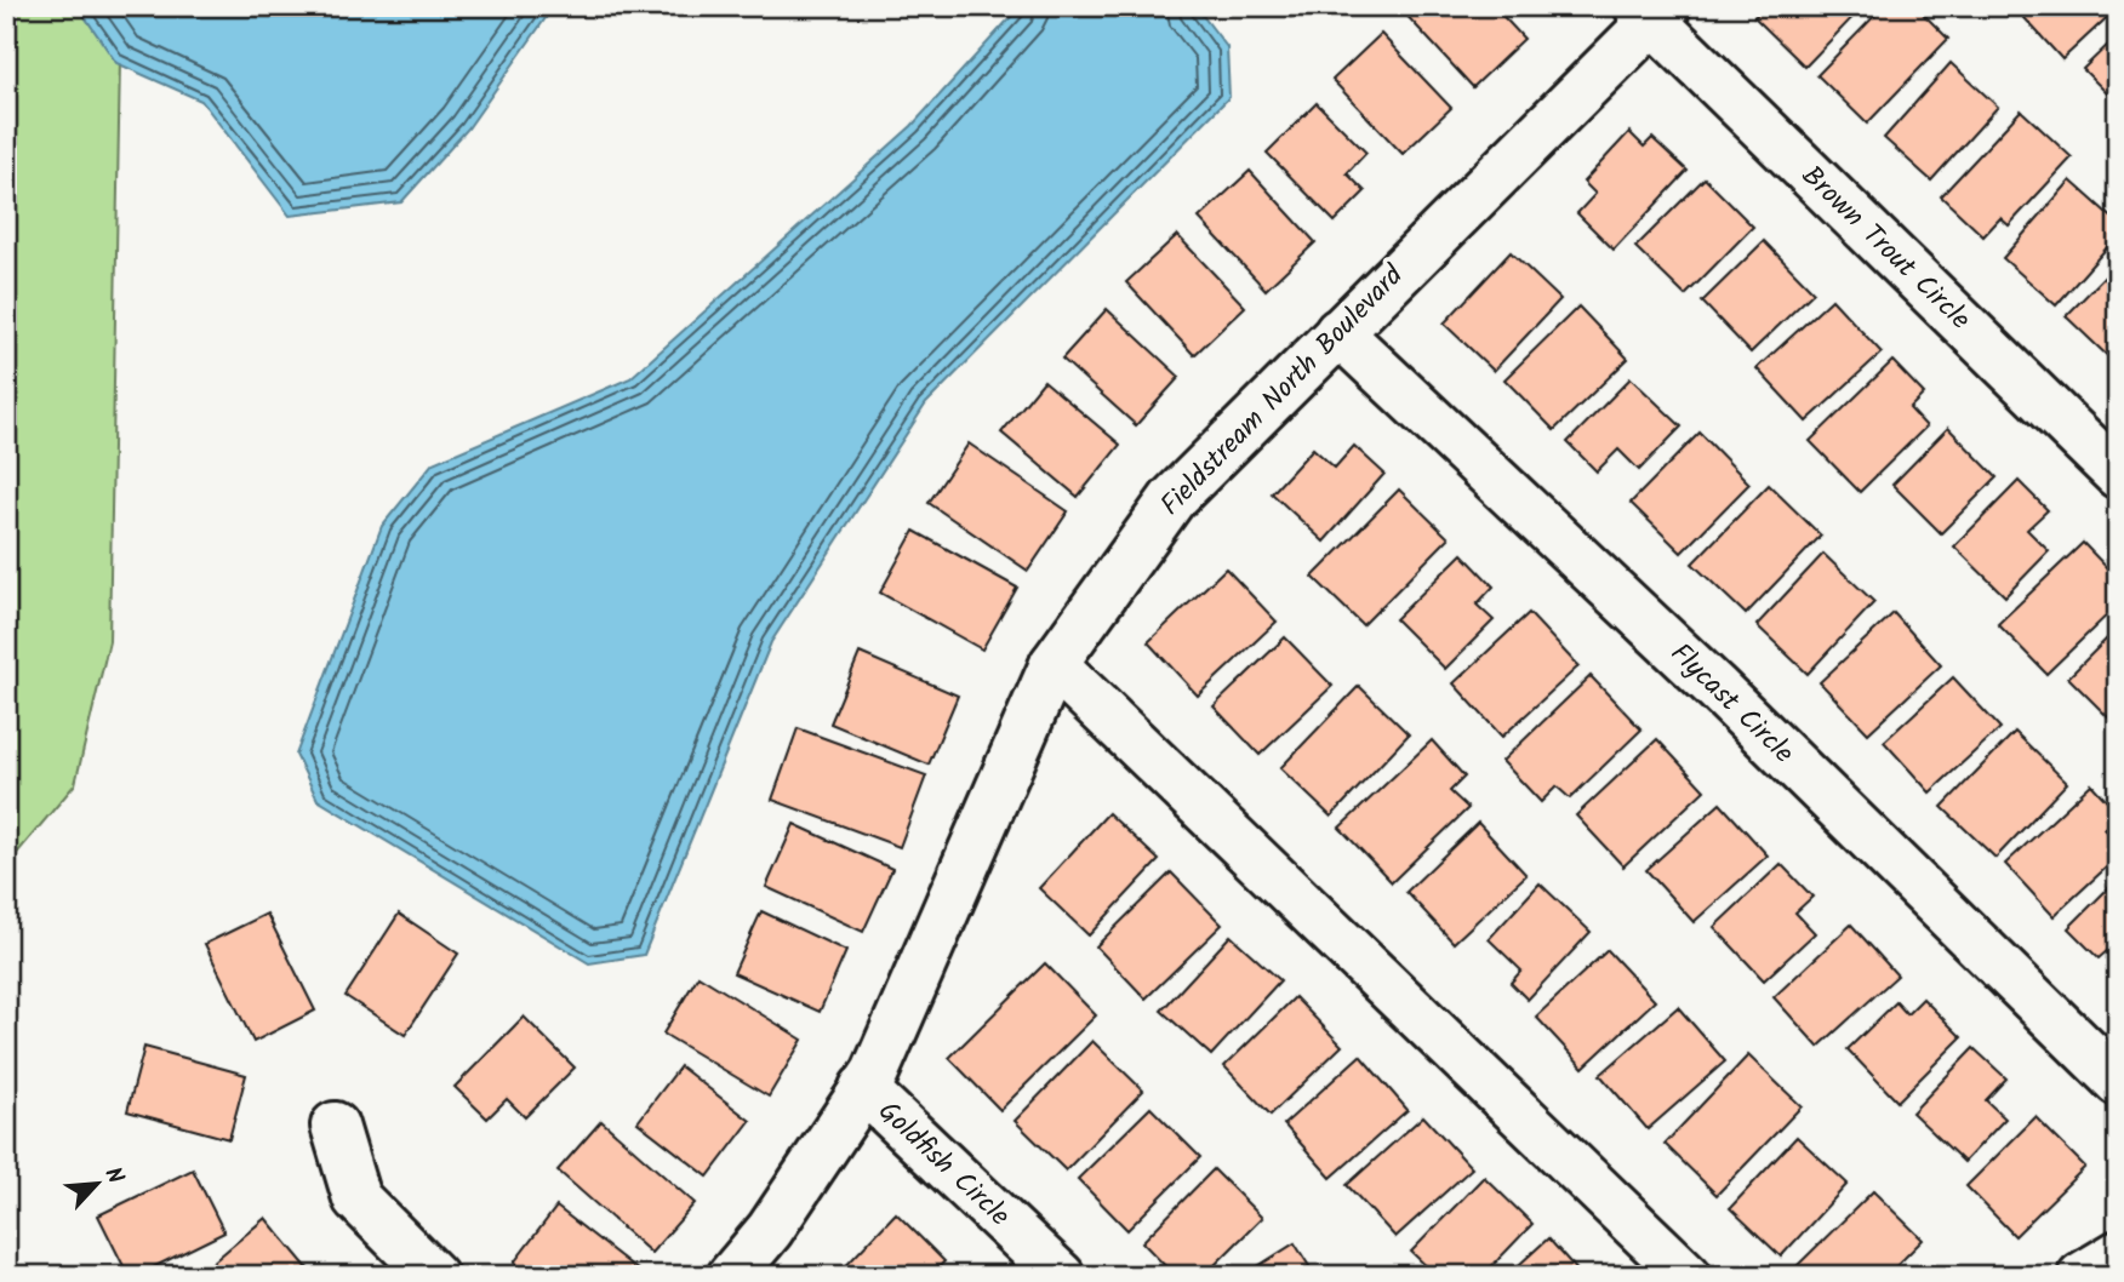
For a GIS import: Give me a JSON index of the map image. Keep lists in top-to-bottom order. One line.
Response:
{"streets":{"street":["Brown Trout Circle","Fieldstream North Boulevard","Flycast Circle","Goldfish Circle"]},"crossings":[["Brown Trout Circle","Fieldstream North Boulevard"],["Fieldstream North Boulevard","Flycast Circle"],["Fieldstream North Boulevard","Goldfish Circle"]],"north":"top right"}
